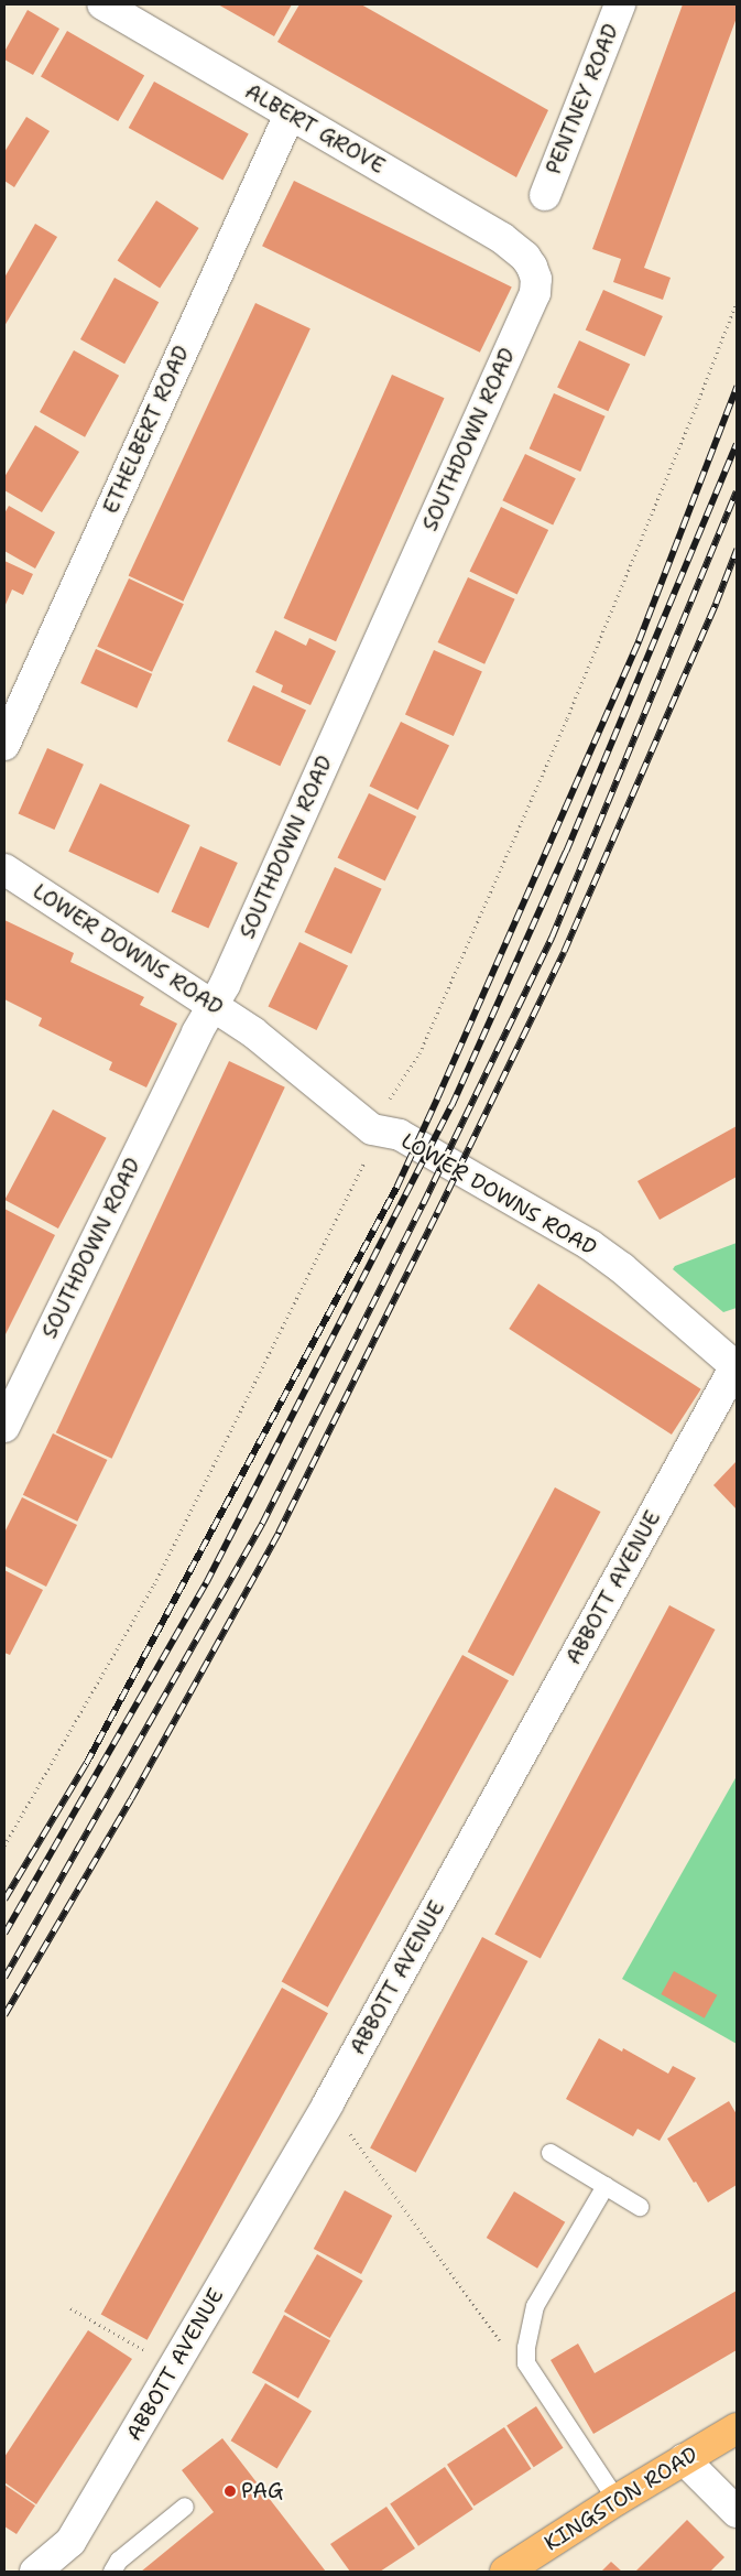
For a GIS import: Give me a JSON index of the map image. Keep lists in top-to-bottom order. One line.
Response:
{"streets":{"main road":["KINGSTON ROAD"],"street":["PENTNEY ROAD","ALBERT GROVE","ETHELBERT ROAD","SOUTHDOWN ROAD","LOWER DOWNS ROAD","ABBOTT AVENUE"]},"crossings":[["ALBERT GROVE","ETHELBERT ROAD"],["ALBERT GROVE","SOUTHDOWN ROAD"],["SOUTHDOWN ROAD","LOWER DOWNS ROAD"],["LOWER DOWNS ROAD","ABBOTT AVENUE"]],"places":["PAG"]}
